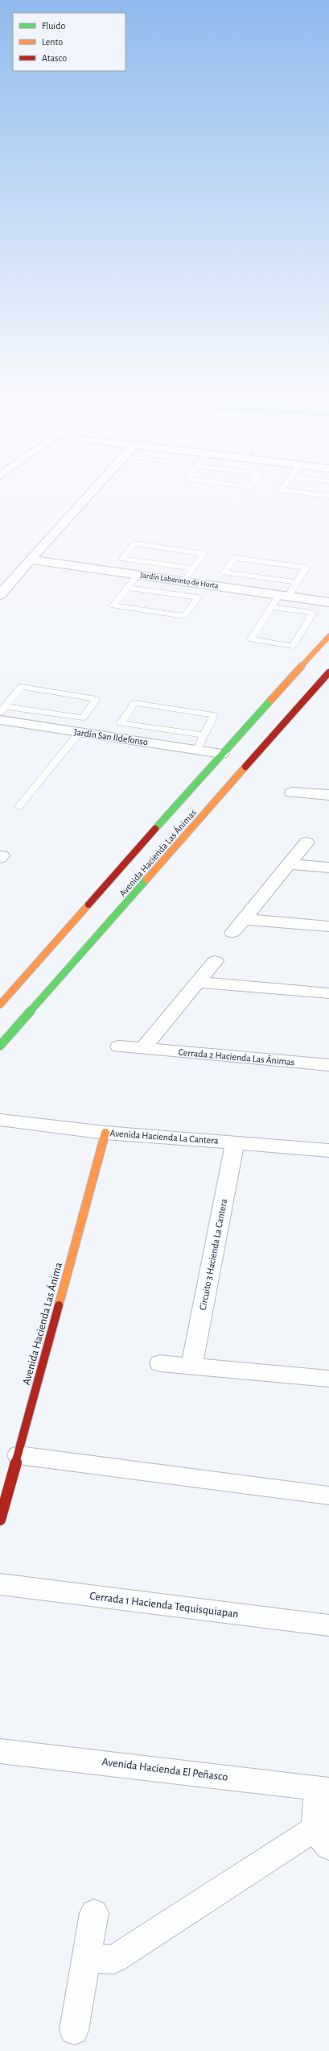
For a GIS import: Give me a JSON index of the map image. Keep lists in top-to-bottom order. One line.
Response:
{"streets":{"street":["Jardín Laberinto de Horta","Jardín San Ildefonso","Avenida Hacienda Las Ánimas","Cerrada 2 Hacienda Las Ánimas","Avenida Hacienda La Cantera","Circuito 3 Hacienda La Cantera","Avenida Hacienda Las Ánima","Cerrada 1 Hacienda Tequisquiapan","Avenida Hacienda El Peñasco"]},"crossings":[["Jardín San Ildefonso","Avenida Hacienda Las Ánimas"],["Avenida Hacienda La Cantera","Circuito 3 Hacienda La Cantera"],["Avenida Hacienda La Cantera","Avenida Hacienda Las Ánima"]],"legend":["Fluido","Lento","Atasco"]}
